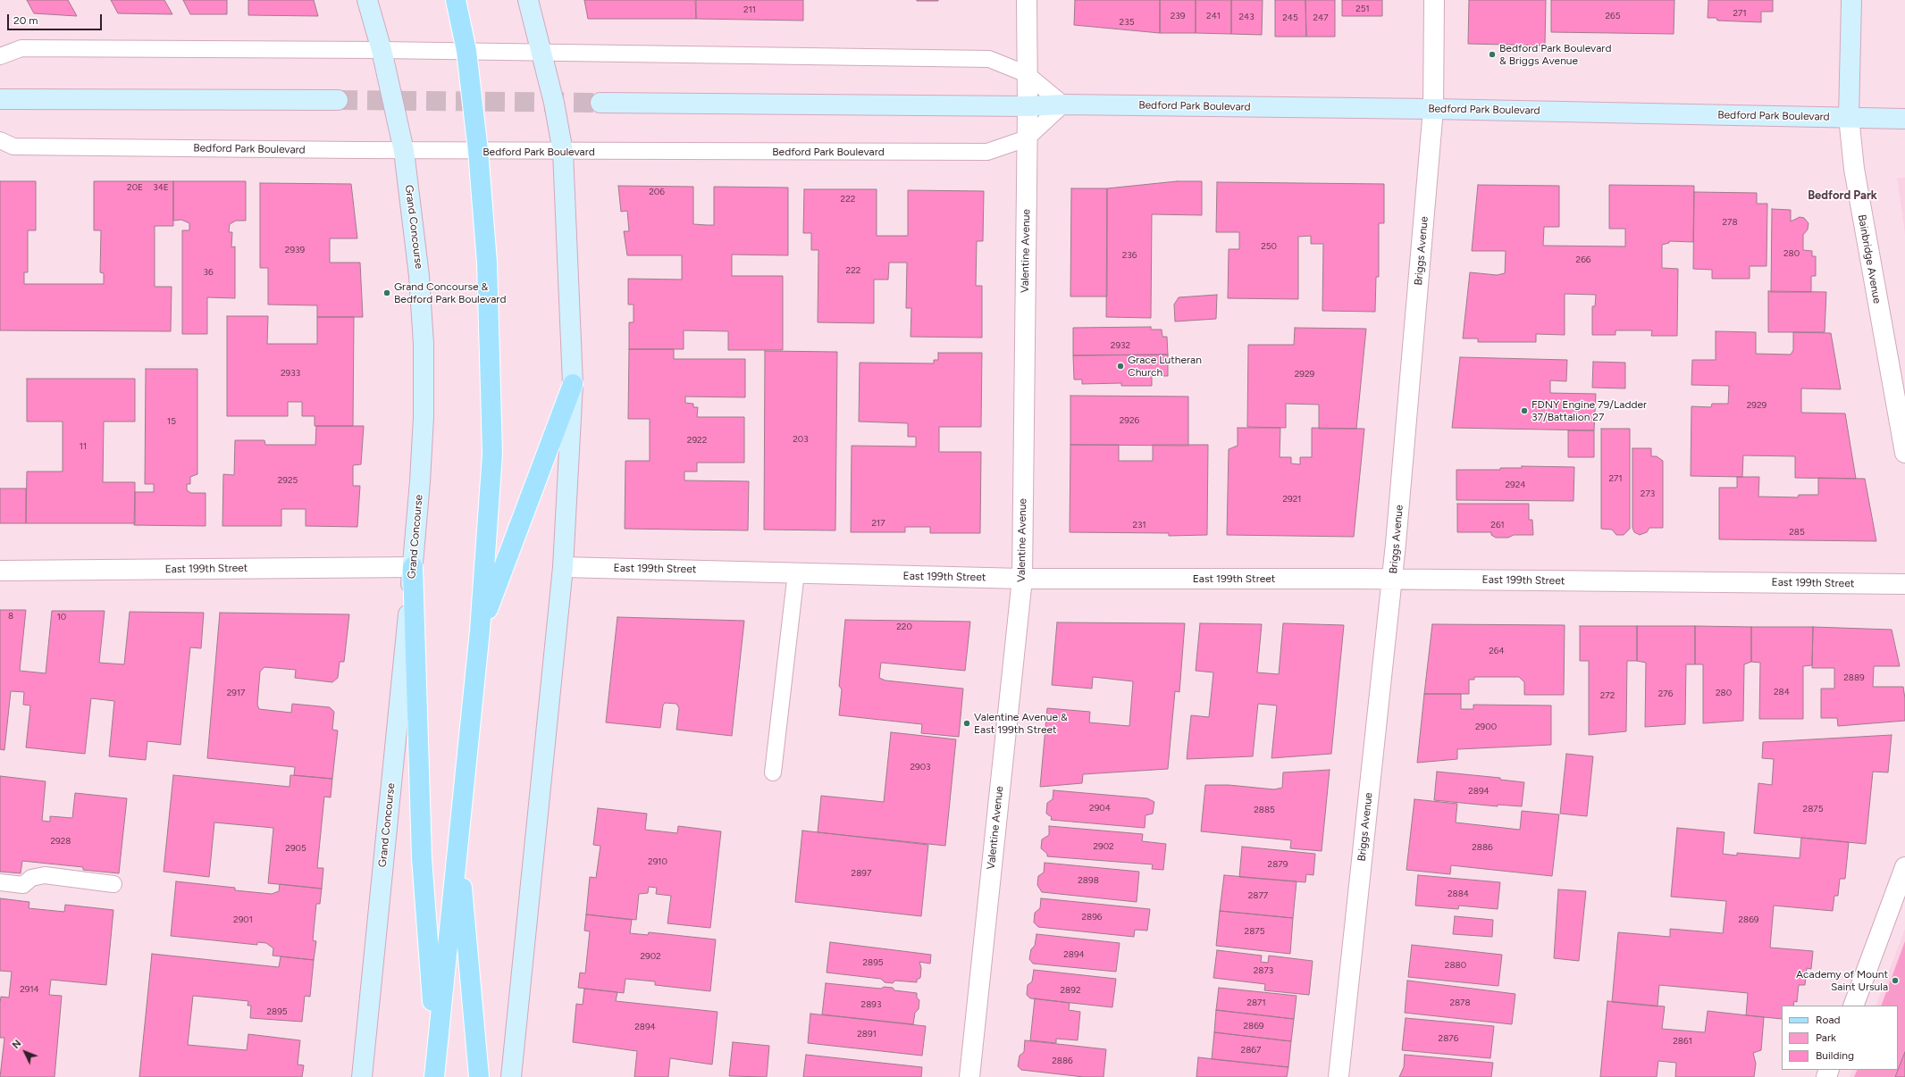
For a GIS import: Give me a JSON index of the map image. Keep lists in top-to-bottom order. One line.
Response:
{"streets":{"street":["Bedford Park Boulevard","Grand Concourse","Valentine Avenue","Briggs Avenue","Bainbridge Avenue","East 199th Street"]},"crossings":[["Bedford Park Boulevard","Grand Concourse"],["Bedford Park Boulevard","Valentine Avenue"],["Bedford Park Boulevard","Briggs Avenue"],["Bedford Park Boulevard","Bainbridge Avenue"],["Grand Concourse","East 199th Street"],["Valentine Avenue","East 199th Street"],["Briggs Avenue","East 199th Street"]],"districts":["Bedford Park"],"places":["Bedford Park Boulevard & Briggs Avenue","Grand Concourse & Bedford Park Boulevard","Grace Lutheran Church","FDNY Engine 79/Ladder 37/Battalion 27","Valentine Avenue & East 199th Street","Academy of Mount Saint Ursula"],"house_numbers":["251","211","271","239","241","265","243","245","247","235","20E","34E","206","222","278","250","2939","280","236","266","222","36","2932","2933","2929","2929","2926","15","203","2922","11","271","2925","2924","273","2921","217","231","261","285","8","10","220","264","2889","284","2917","280","276","272","2900","2903","2894","2904","2875","2885","2928","2902","2886","2905","2910","2879","2897","2898","2884","2877","2896","2901","2869","2875","2894","2902","2895","2880","2873","2914","2892","2871","2878","2893","2895","2869","2894","2891","2876","2861","2867","2886"],"legend":["Road","Park","Building"],"scale_bar":"20 m","north":"top left"}
